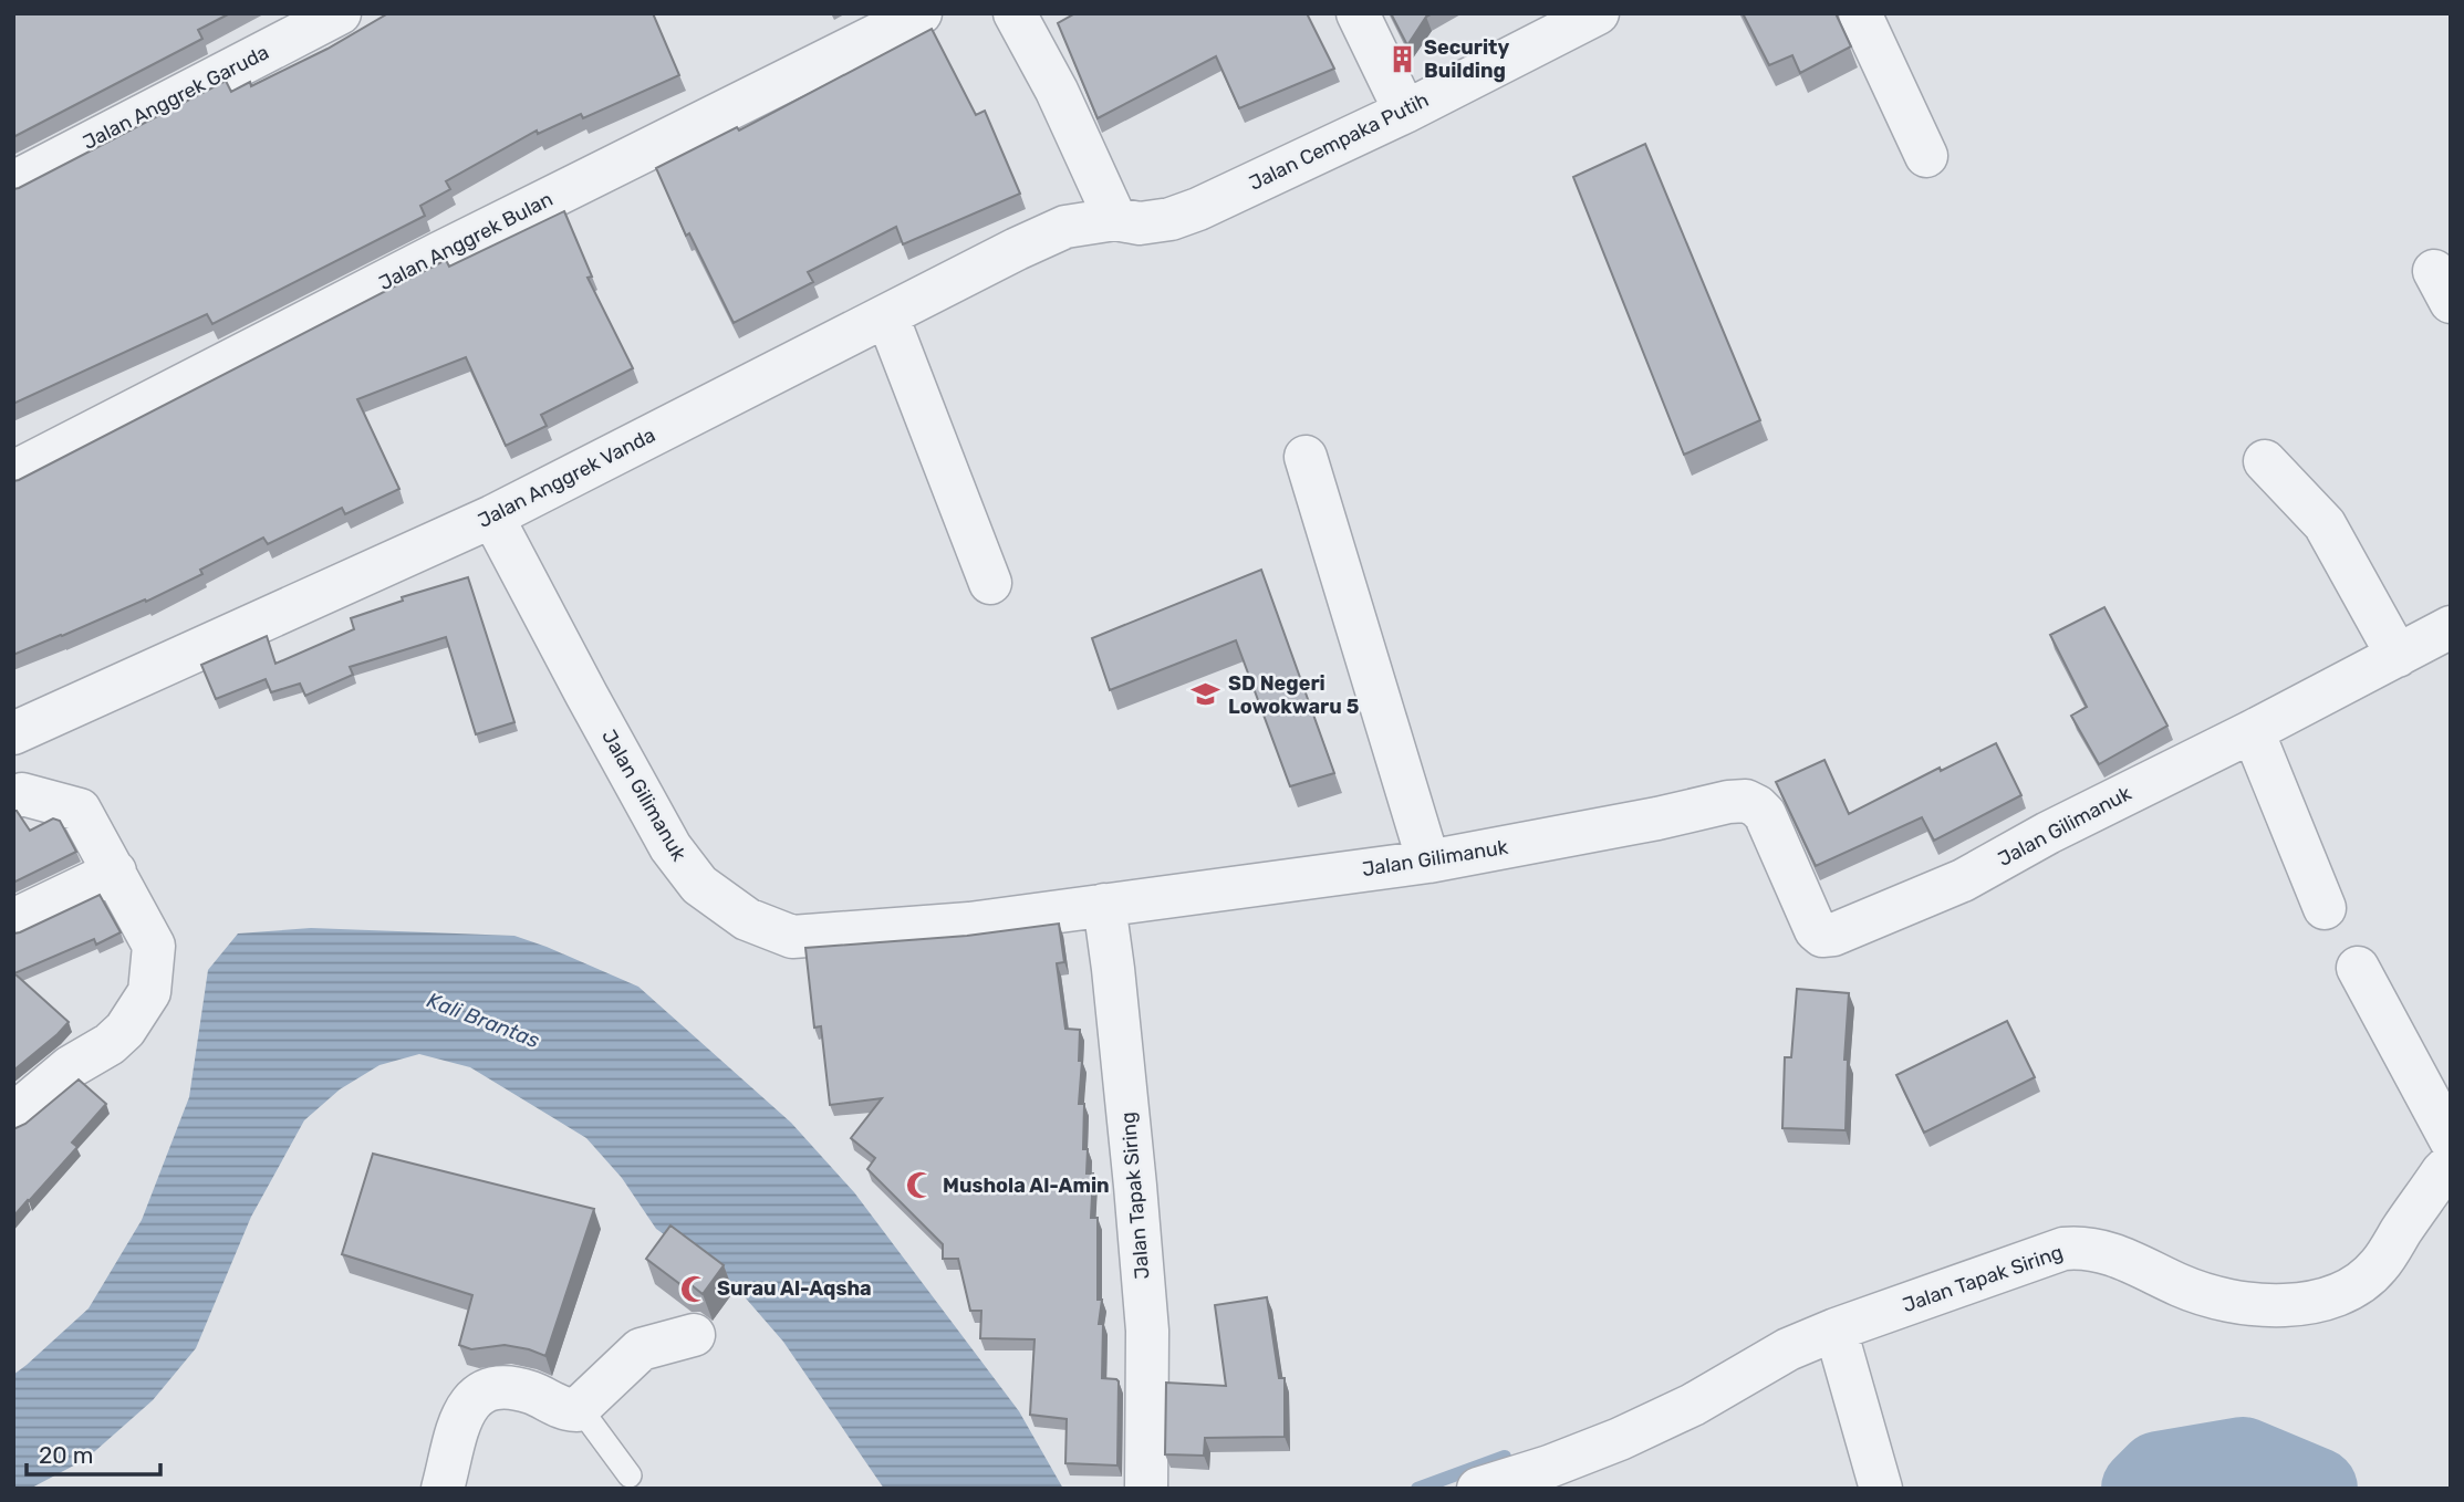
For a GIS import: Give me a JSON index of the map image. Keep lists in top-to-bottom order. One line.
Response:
{"streets":{"street":["Jalan Anggrek Garuda","Jalan Cempaka Putih","Jalan Anggrek Bulan","Jalan Anggrek Vanda","Jalan Gilimanuk","Jalan Tapak Siring"]},"crossings":[["Jalan Cempaka Putih","Jalan Anggrek Vanda"],["Jalan Anggrek Vanda","Jalan Gilimanuk"],["Jalan Gilimanuk","Jalan Tapak Siring"]],"water":["Kali Brantas"],"places":{"building":["Security Building"],"school or university":["SD Negeri Lowokwaru 5"],"mosque":["Mushola Al-Amin","Surau Al-Aqsha"]},"scale_bar":"20 m"}
